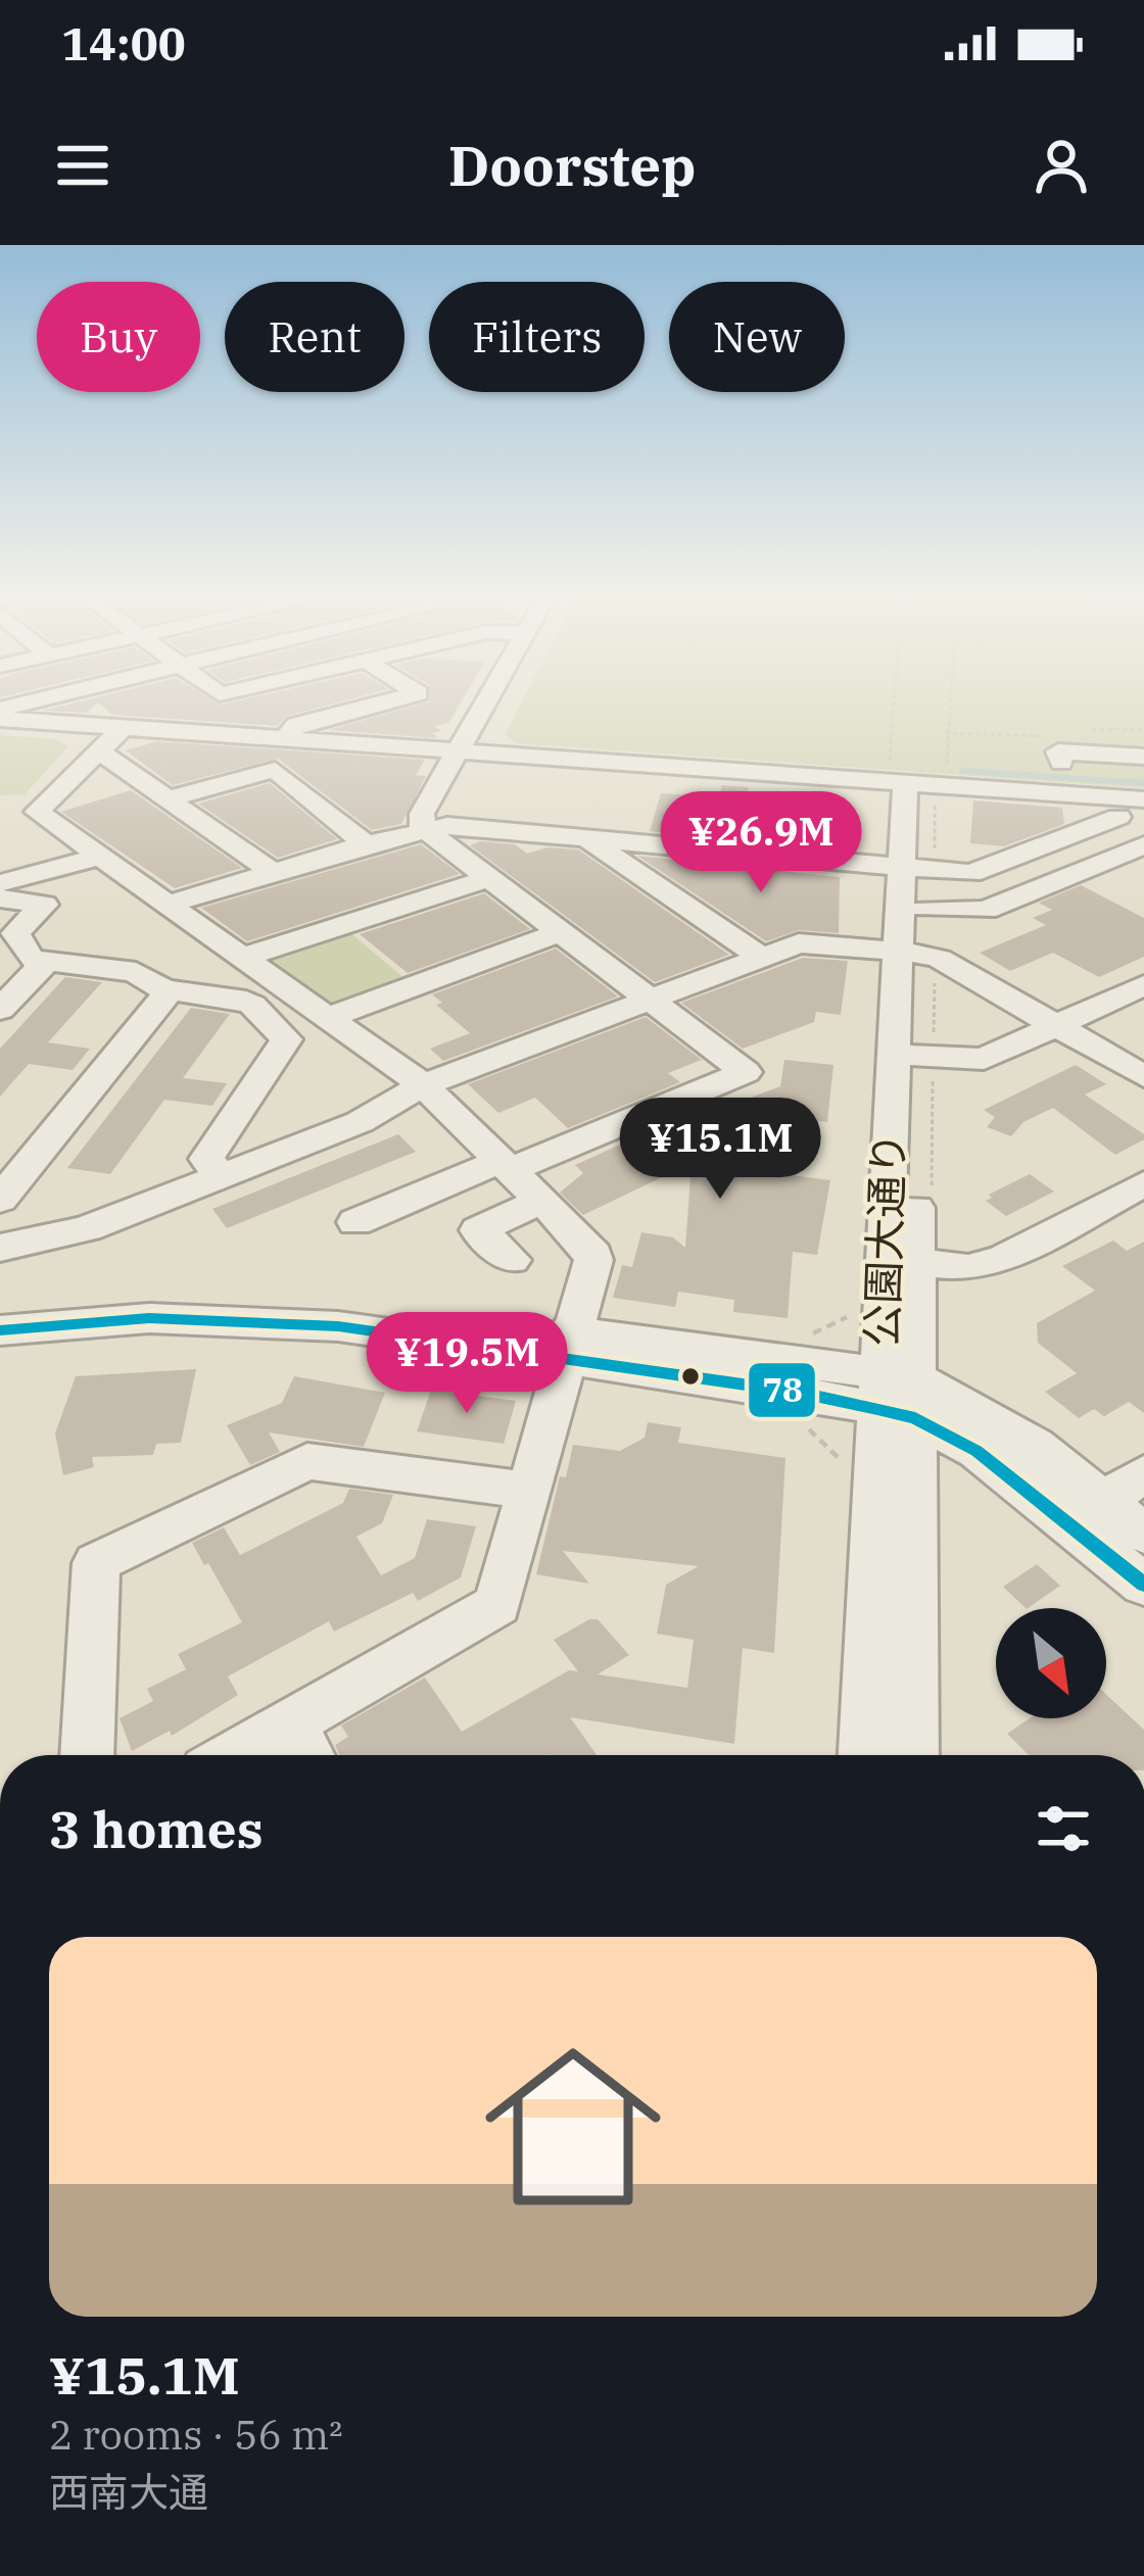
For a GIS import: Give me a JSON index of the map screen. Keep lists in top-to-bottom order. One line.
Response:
{"streets":{"street":["公園大通り"]},"lines":["transit line 78"],"north":"bottom right","page":{"status":"14:00","header":"Doorstep","chip":["Buy","Rent","Filters","New"],"price":["¥26.9M","¥15.1M","¥19.5M"],"heading":"3 homes","list":[{"name":"¥15.1M","note":"2 rooms · 56 m² · 西南大通"}]}}
